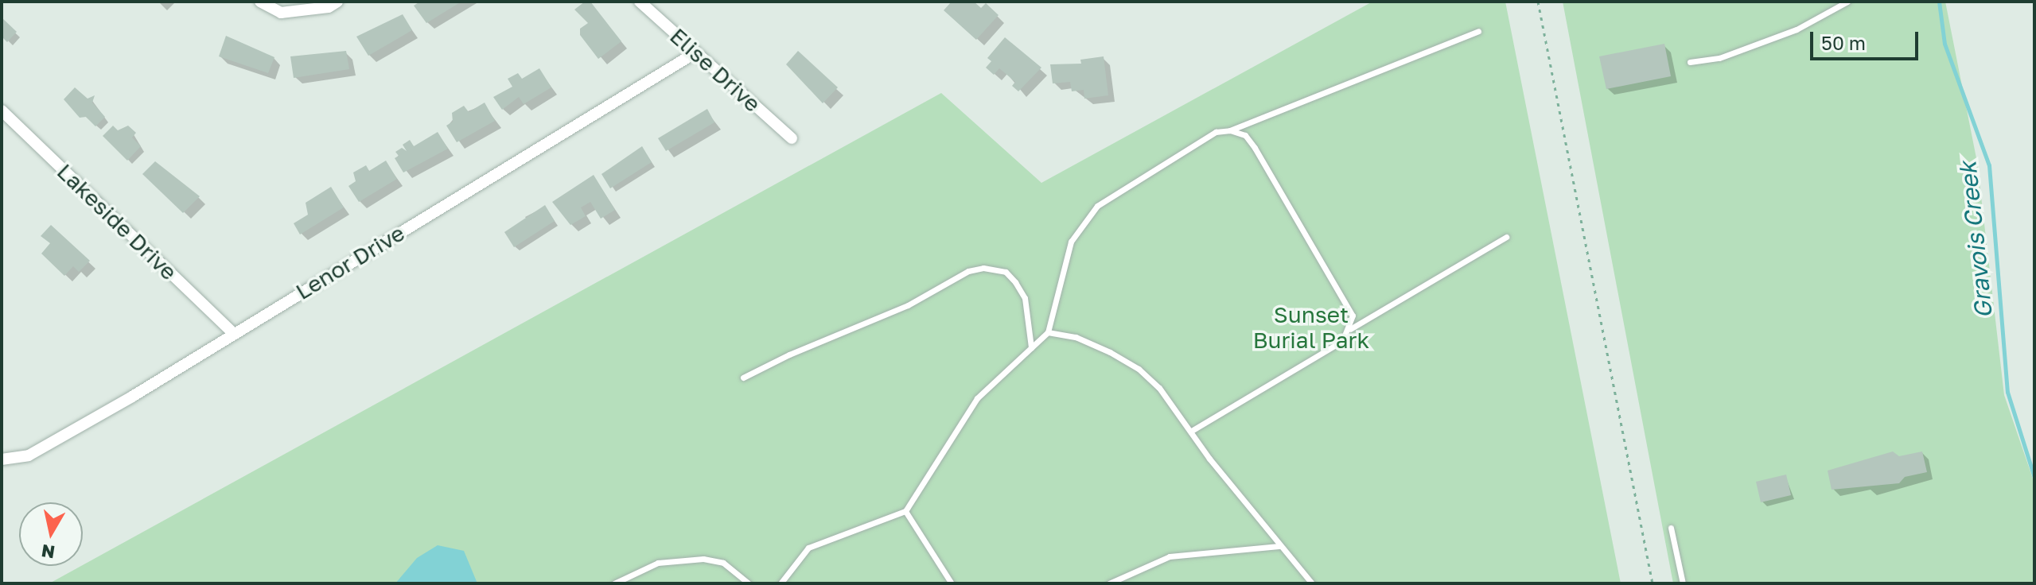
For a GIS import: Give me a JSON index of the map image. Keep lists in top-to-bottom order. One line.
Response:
{"streets":{"street":["Elise Drive","Lakeside Drive","Lenor Drive"]},"crossings":[["Elise Drive","Lenor Drive"],["Lakeside Drive","Lenor Drive"]],"water":["Gravois Creek"],"parks":["Sunset Burial Park"],"scale_bar":"50 m","north":"bottom"}
